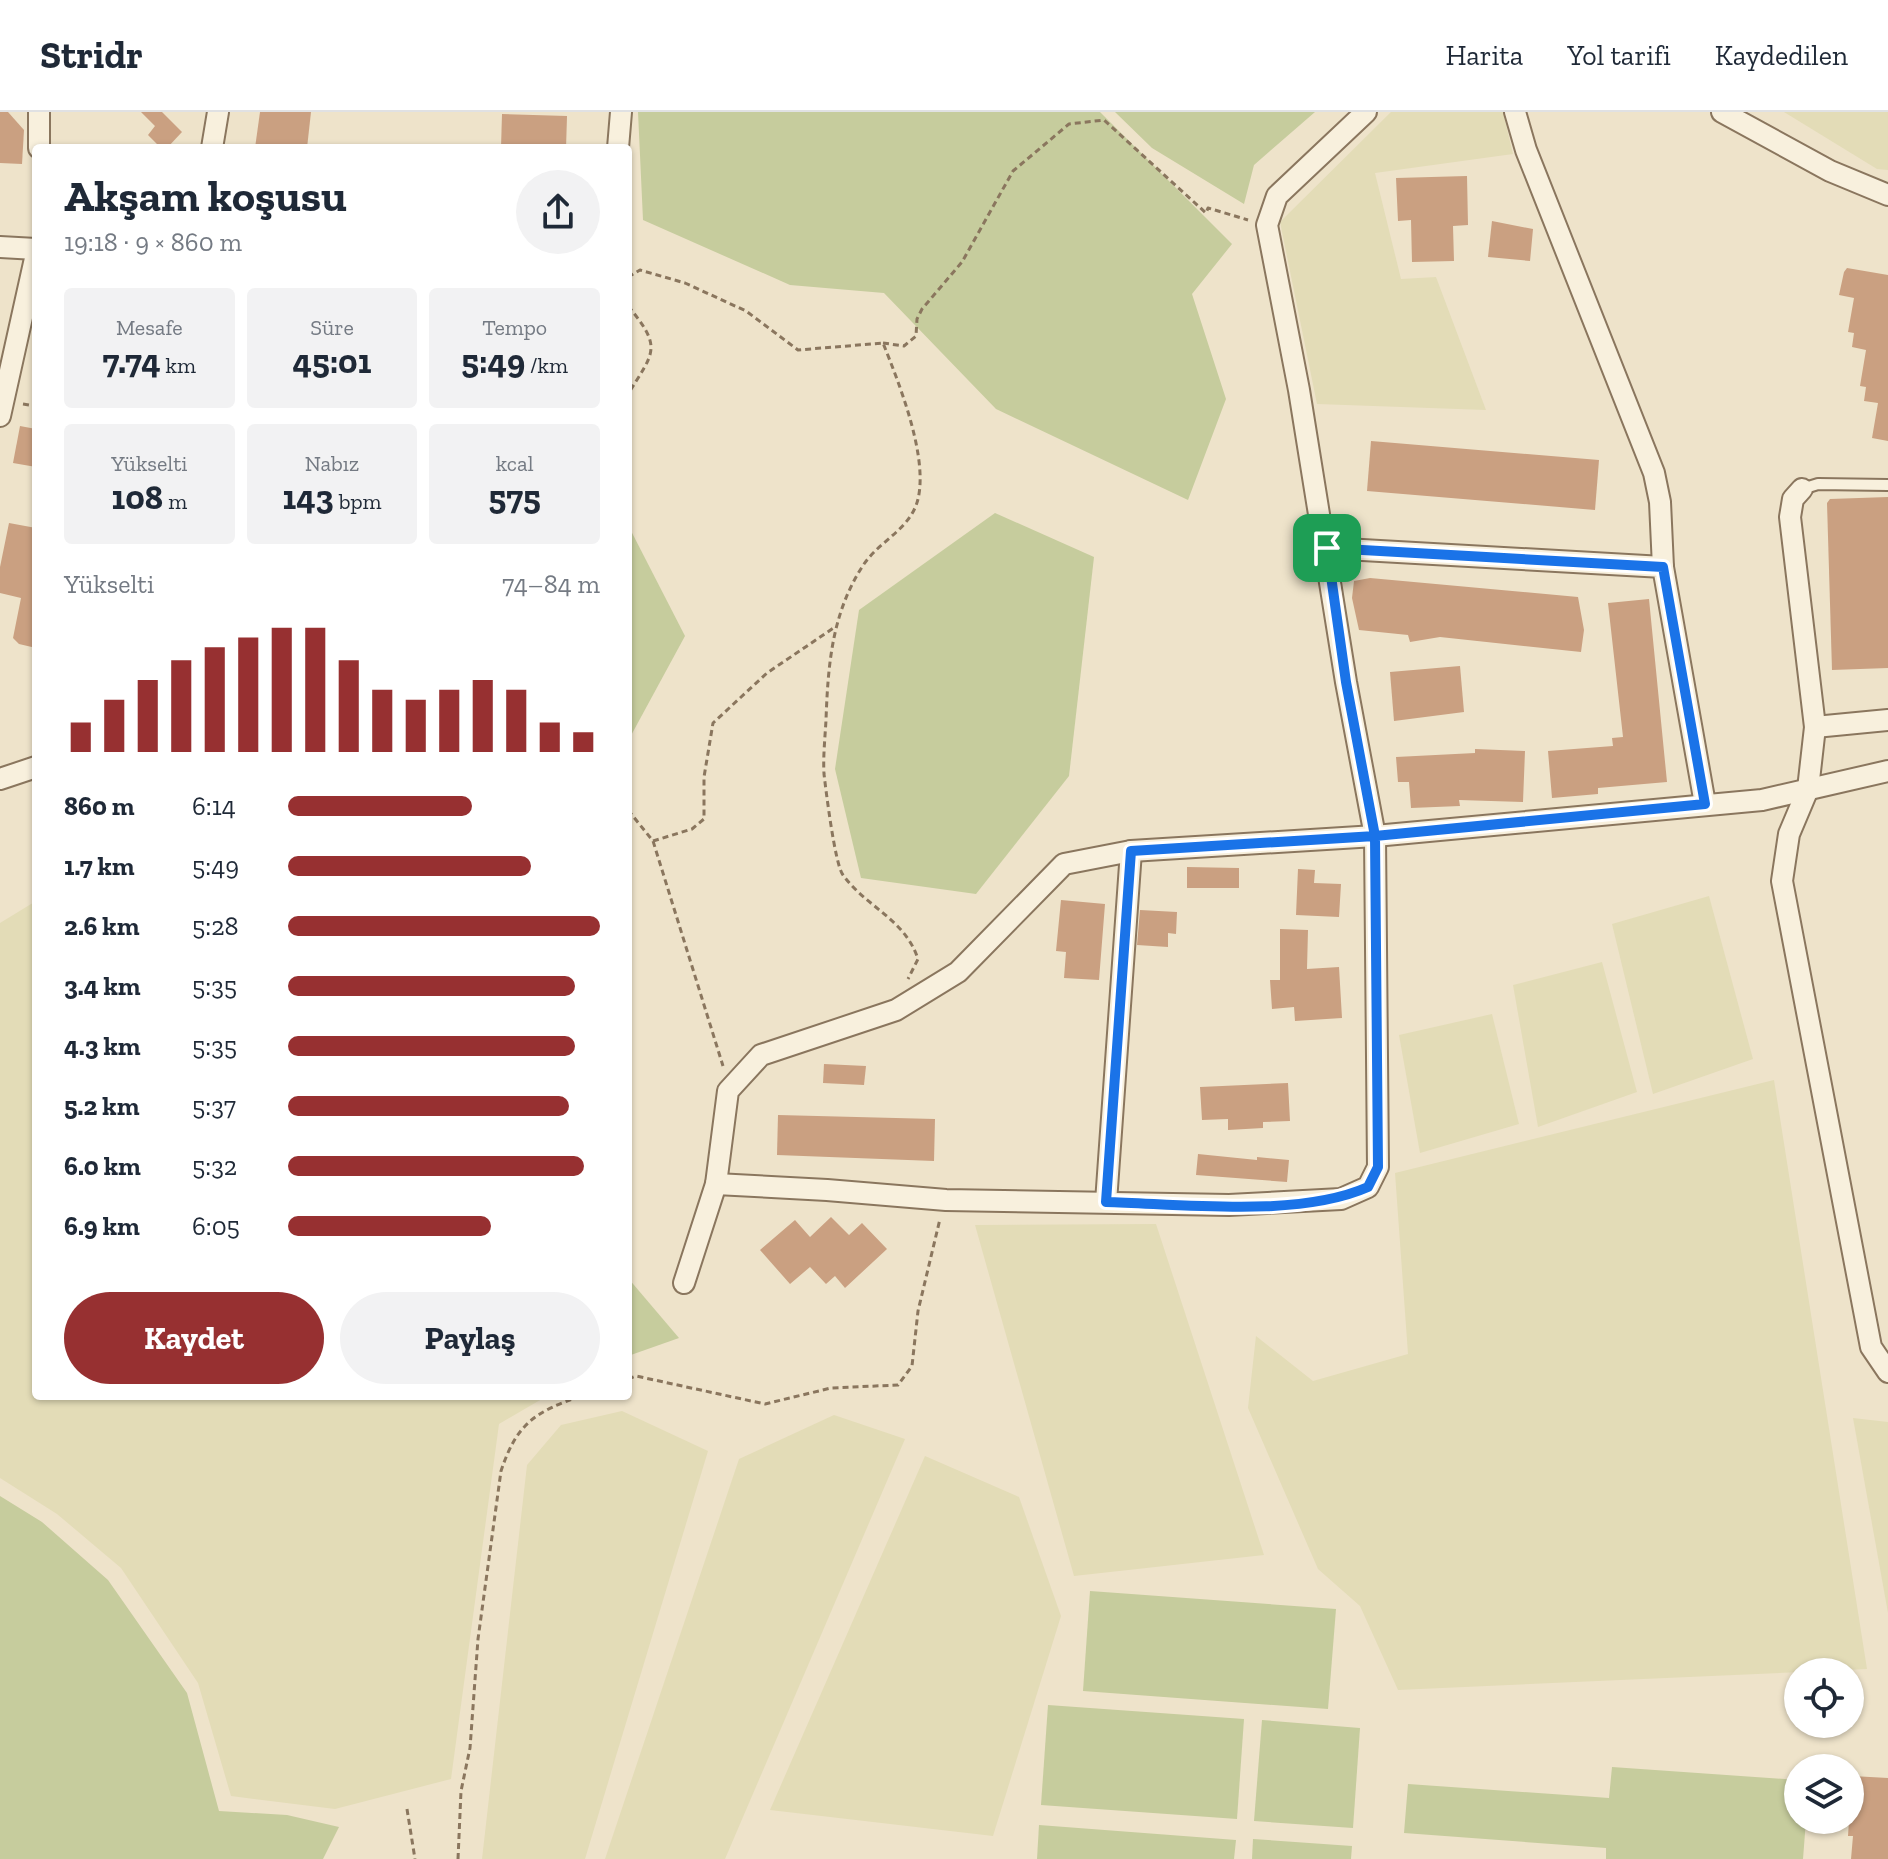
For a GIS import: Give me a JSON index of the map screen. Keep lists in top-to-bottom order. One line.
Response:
{"page":{"header":"Stridr","nav":["Harita","Yol tarifi","Kaydedilen"],"heading":["Akşam koşusu","19:18 · 9 × 860 m"],"stats":[["Mesafe","7.74 km"],["Süre","45:01"],["Tempo","5:49 /km"],["Yükselti","108 m"],["Nabız","143 bpm"],["kcal","575"]],"chart":["Yükselti","74–84 m"],"list":[{"name":"860 m","note":"6:14"},{"name":"1.7 km","note":"5:49"},{"name":"2.6 km","note":"5:28"},{"name":"3.4 km","note":"5:35"},{"name":"4.3 km","note":"5:35"},{"name":"5.2 km","note":"5:37"},{"name":"6.0 km","note":"5:32"},{"name":"6.9 km","note":"6:05"}],"buttons":["Kaydet","Paylaş"]}}
